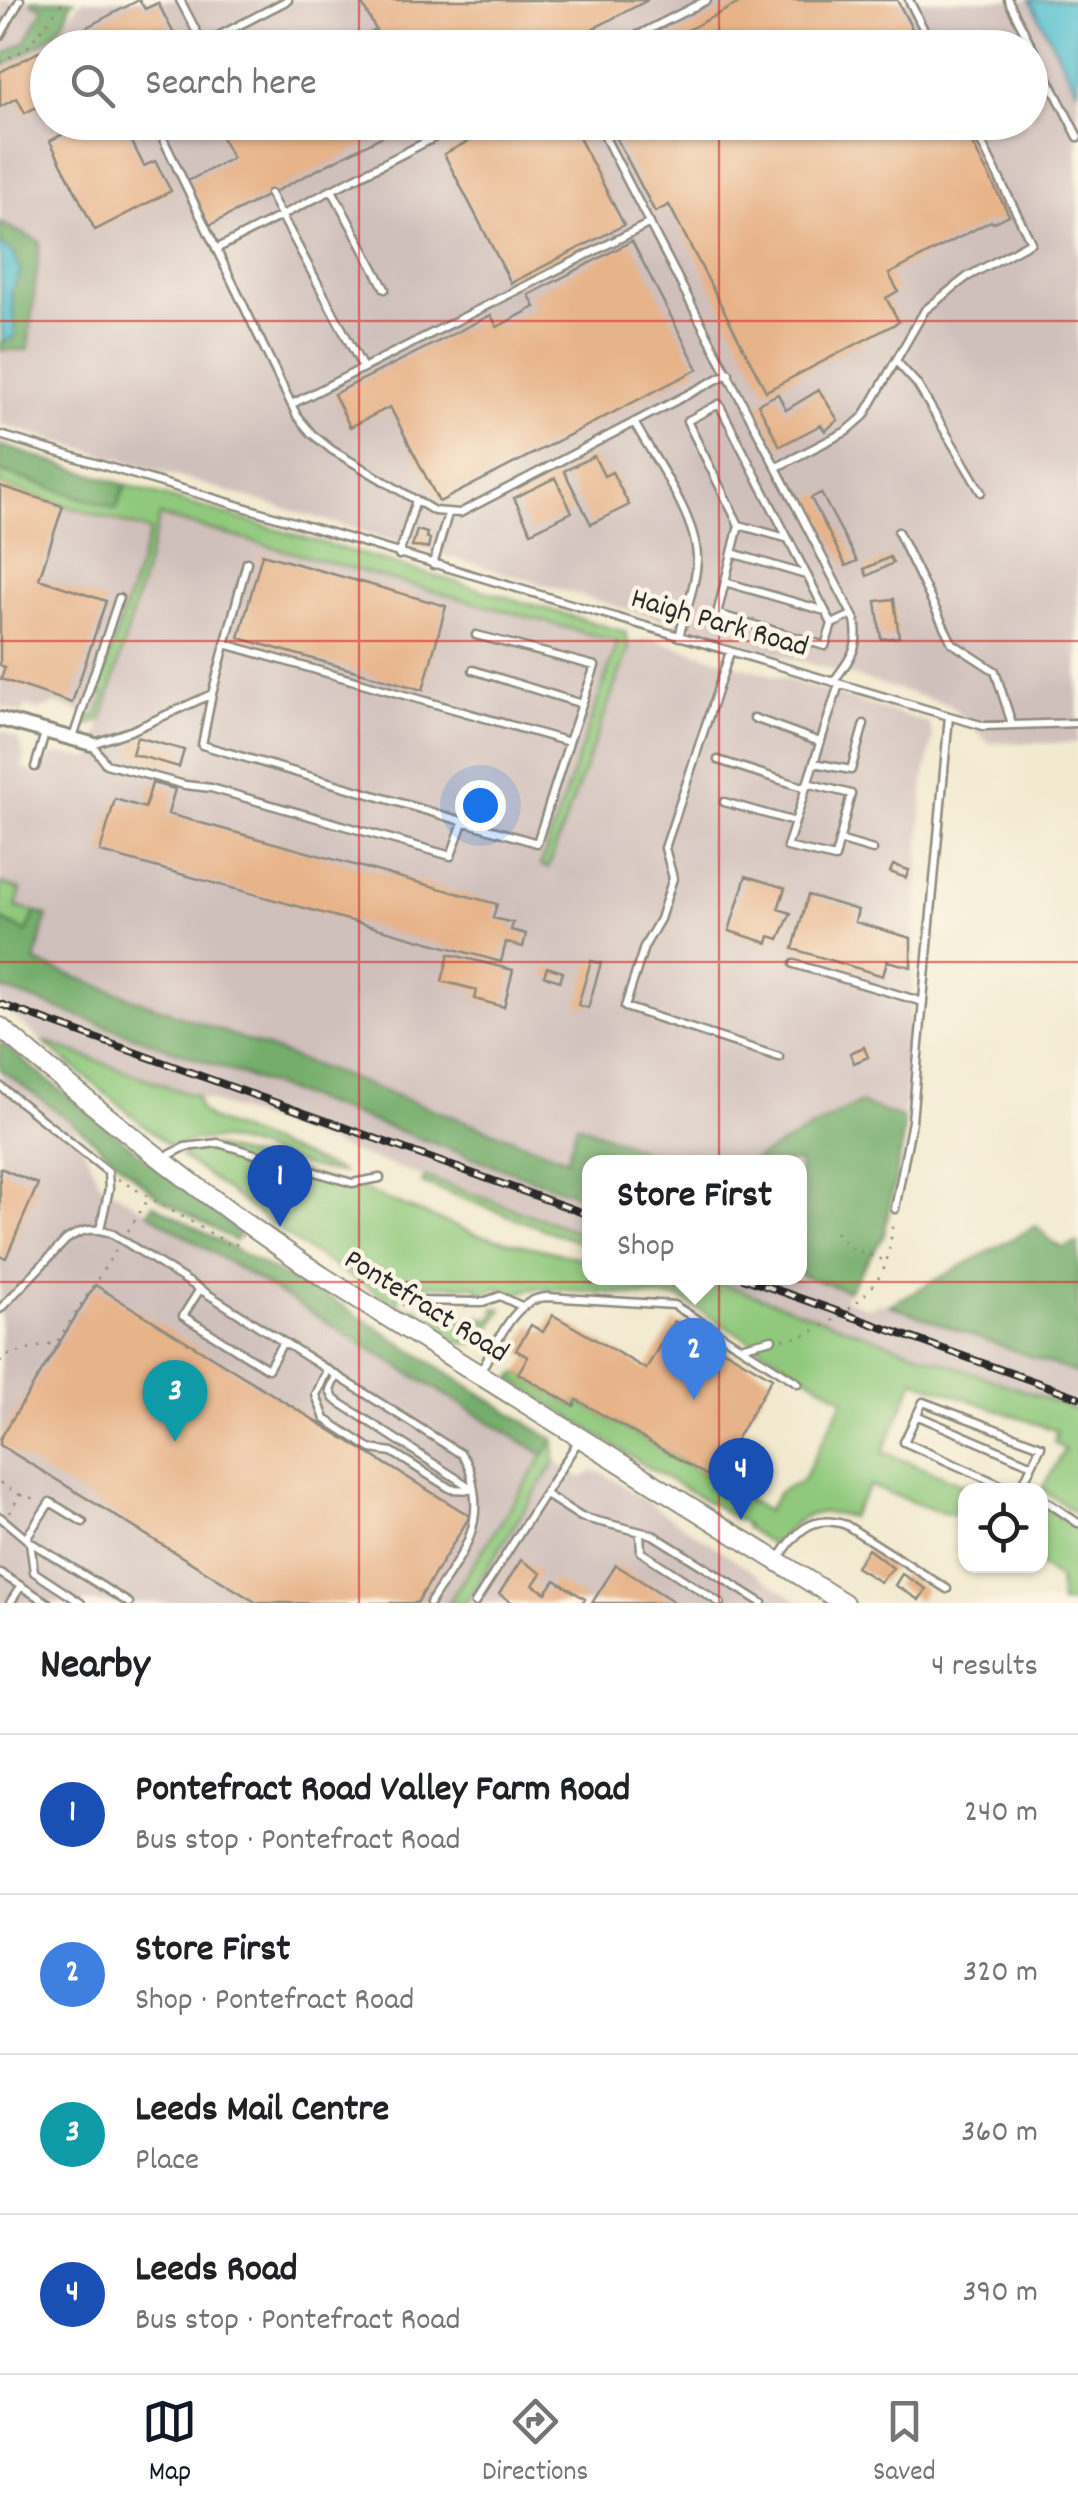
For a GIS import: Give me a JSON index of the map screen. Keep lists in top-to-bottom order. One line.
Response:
{"streets":{"main road":["Pontefract Road"],"lane":["Haigh Park Road"]},"page":{"search":"Search here","pins":["1","2","3","4"],"popup":["Store First","Shop"],"heading":["Nearby","4 results"],"list":[{"mark":"1","name":"Pontefract Road Valley Farm Road","note":"Bus stop · Pontefract Road","value":"240 m"},{"mark":"2","name":"Store First","note":"Shop · Pontefract Road","value":"320 m"},{"mark":"3","name":"Leeds Mail Centre","note":"Place","value":"360 m"},{"mark":"4","name":"Leeds Road","note":"Bus stop · Pontefract Road","value":"390 m"}],"nav":["Map","Directions","Saved"]}}
